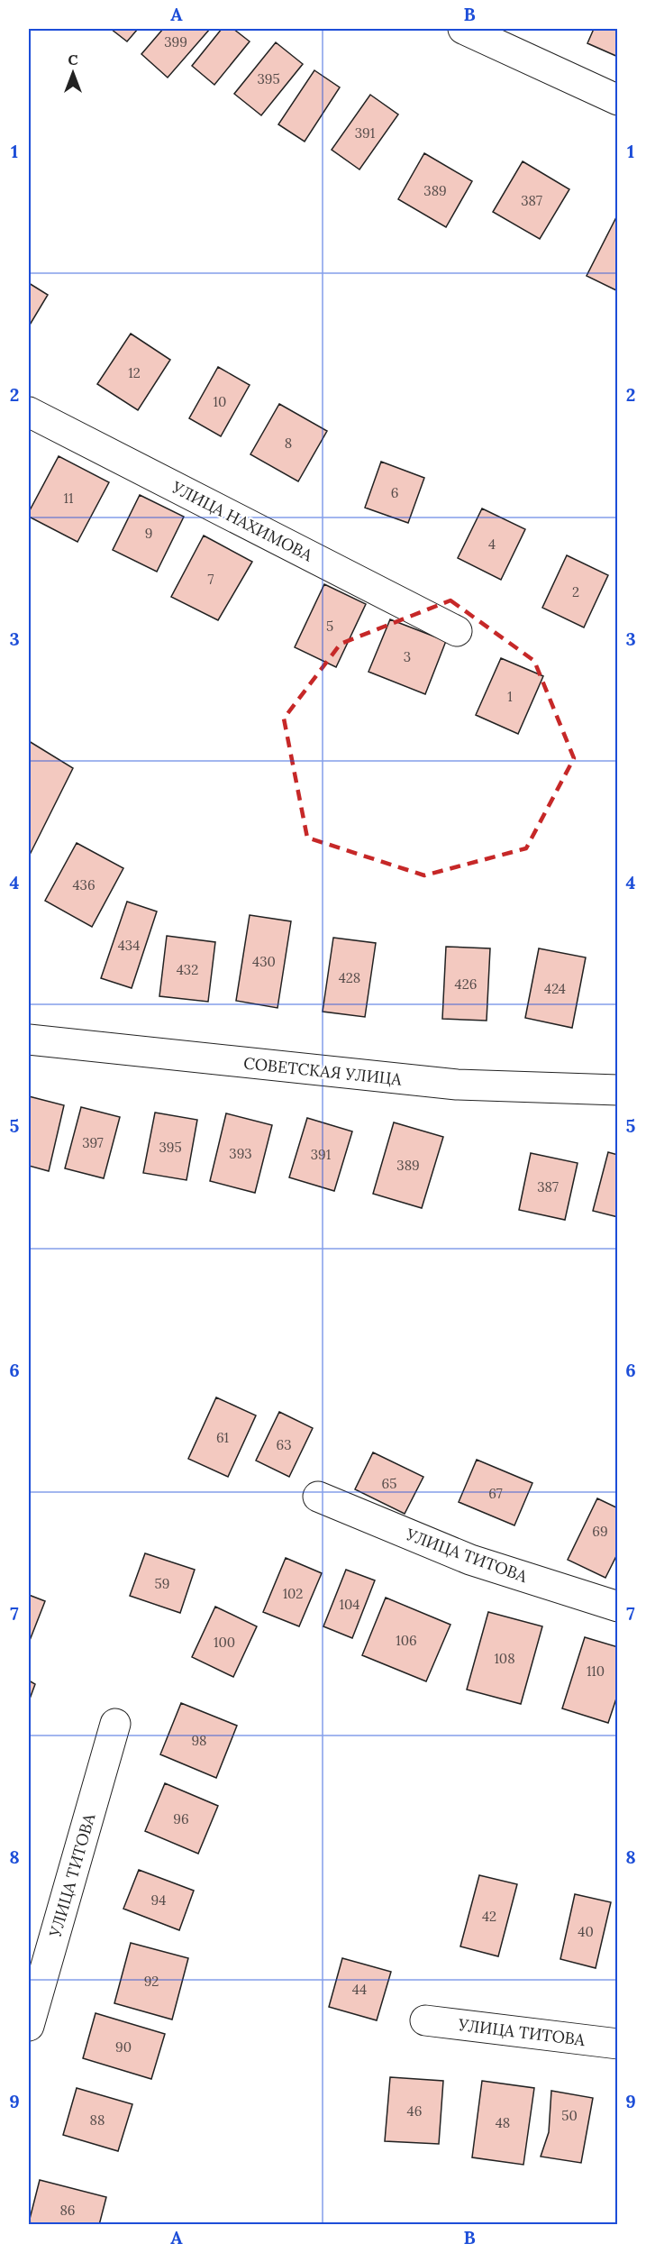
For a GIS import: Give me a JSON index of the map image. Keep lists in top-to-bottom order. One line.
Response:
{"streets":{"street":["УЛИЦА НАХИМОВА","СОВЕТСКАЯ УЛИЦА","УЛИЦА ТИТОВА"]},"house_numbers":["399","395","391","389","387","12","10","8","6","11","9","4","7","2","5","3","1","436","434","430","432","428","426","424","397","395","393","391","389","387","61","63","65","67","69","59","102","104","106","100","108","110","98","96","94","42","40","92","44","90","46","50","88","48","86"],"north":"top","grid":{"columns":["A","B"],"rows":["1","2","3","4","5","6","7","8","9"]}}
